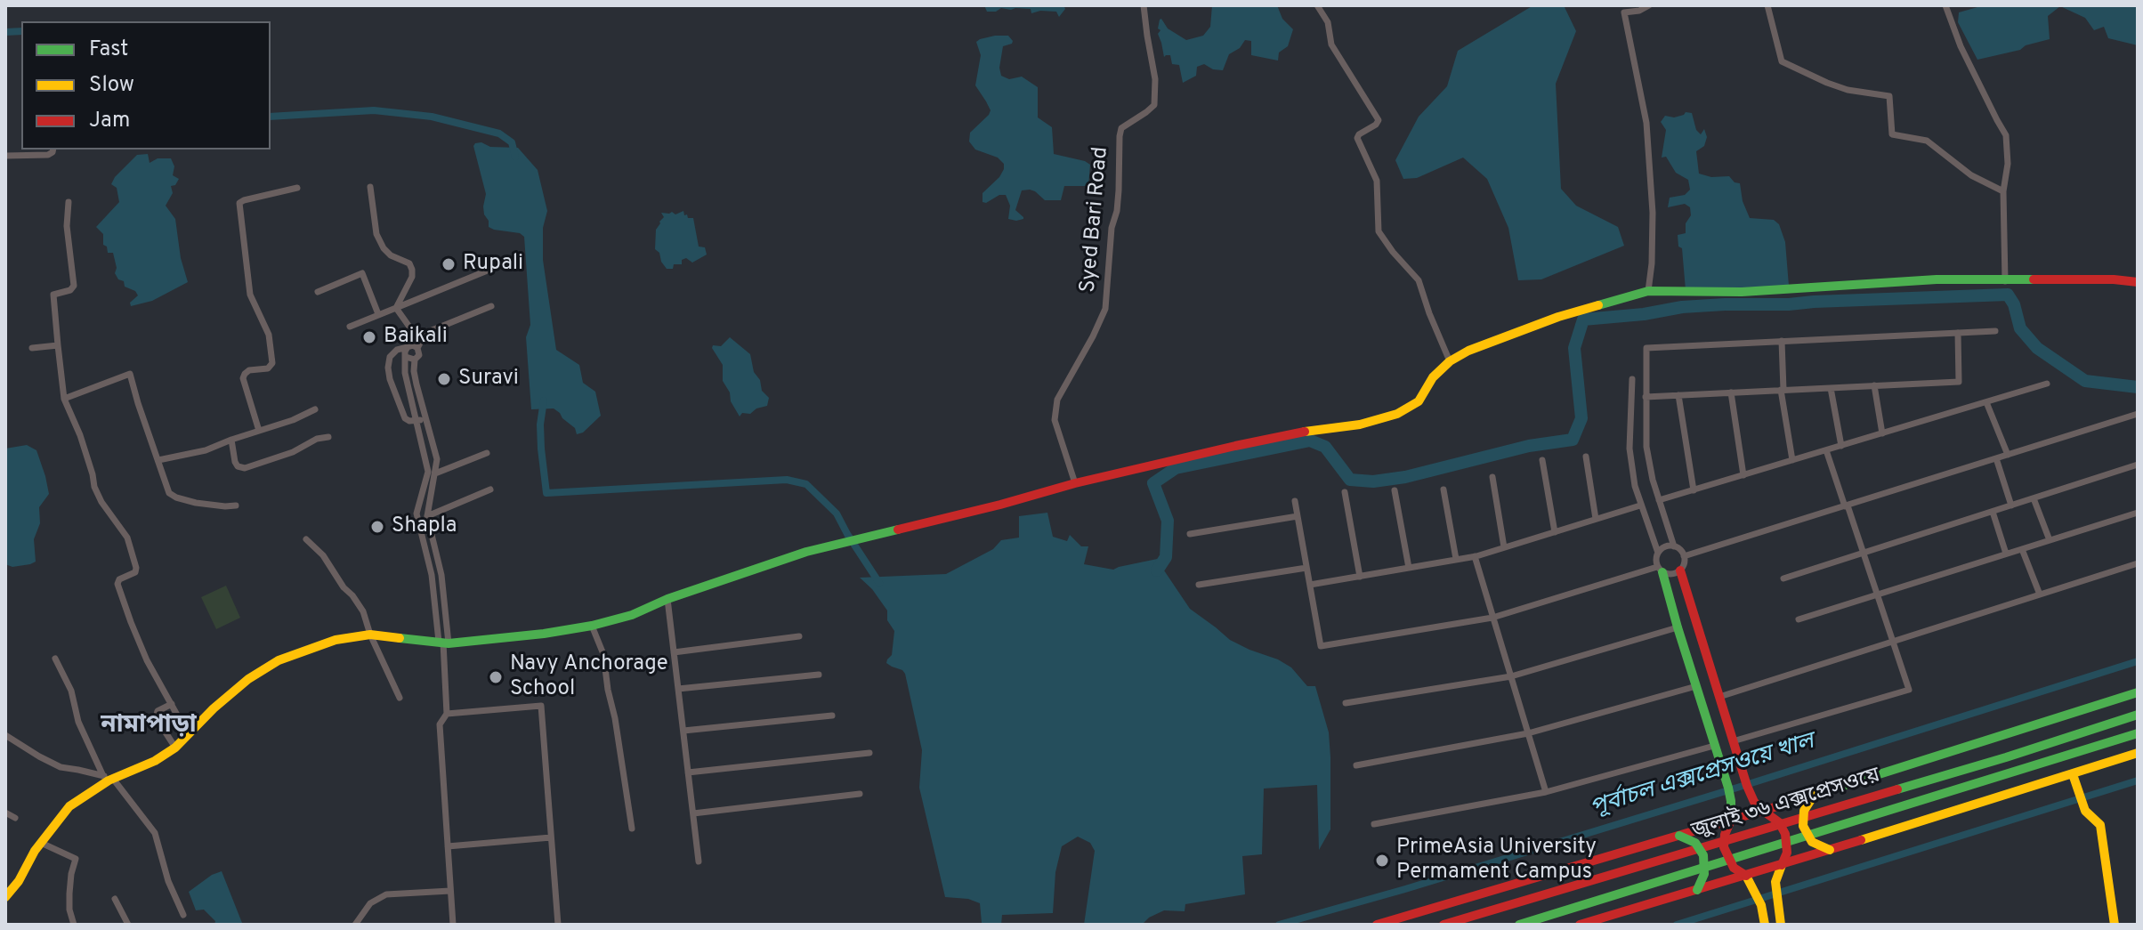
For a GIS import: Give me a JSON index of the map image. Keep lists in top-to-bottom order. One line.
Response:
{"streets":{"main road":["জুলাই ৩৬ এক্সপ্রেসওয়ে"],"street":["Syed Bari Road"]},"districts":["নামাপাড়া"],"water":["পূর্বাচল এক্সপ্রেসওয়ে খাল"],"places":["Rupali","Baikali","Suravi","Shapla","Navy Anchorage School","PrimeAsia University Permament Campus"],"legend":["Fast","Slow","Jam"]}
